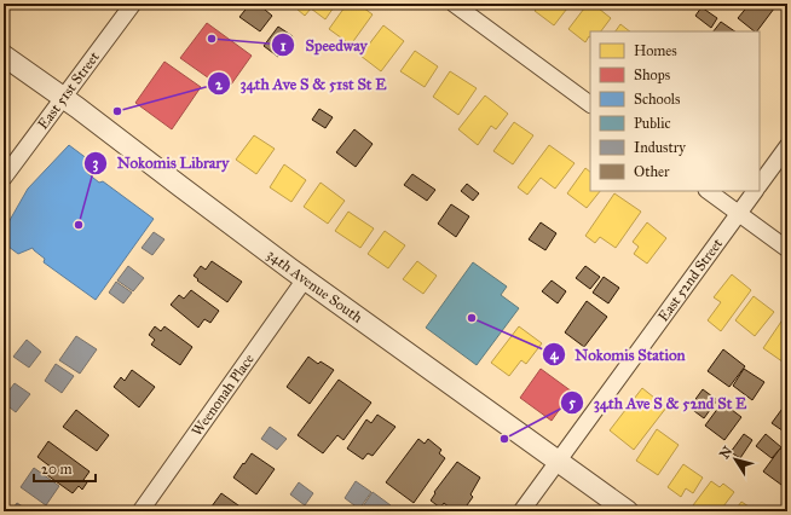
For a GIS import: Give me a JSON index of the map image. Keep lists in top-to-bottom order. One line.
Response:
{"streets":{"street":["East 51st Street","East 52nd Street","34th Avenue South","Weenonah Place"]},"crossings":[["East 51st Street","34th Avenue South"],["East 52nd Street","34th Avenue South"],["34th Avenue South","Weenonah Place"]],"places":["Speedway","34th Ave S & 51st St E","Nokomis Library","Nokomis Station","34th Ave S & 52nd St E"],"legend":["Homes","Shops","Schools","Public","Industry","Other"],"scale_bar":"20 m","north":"top left"}
